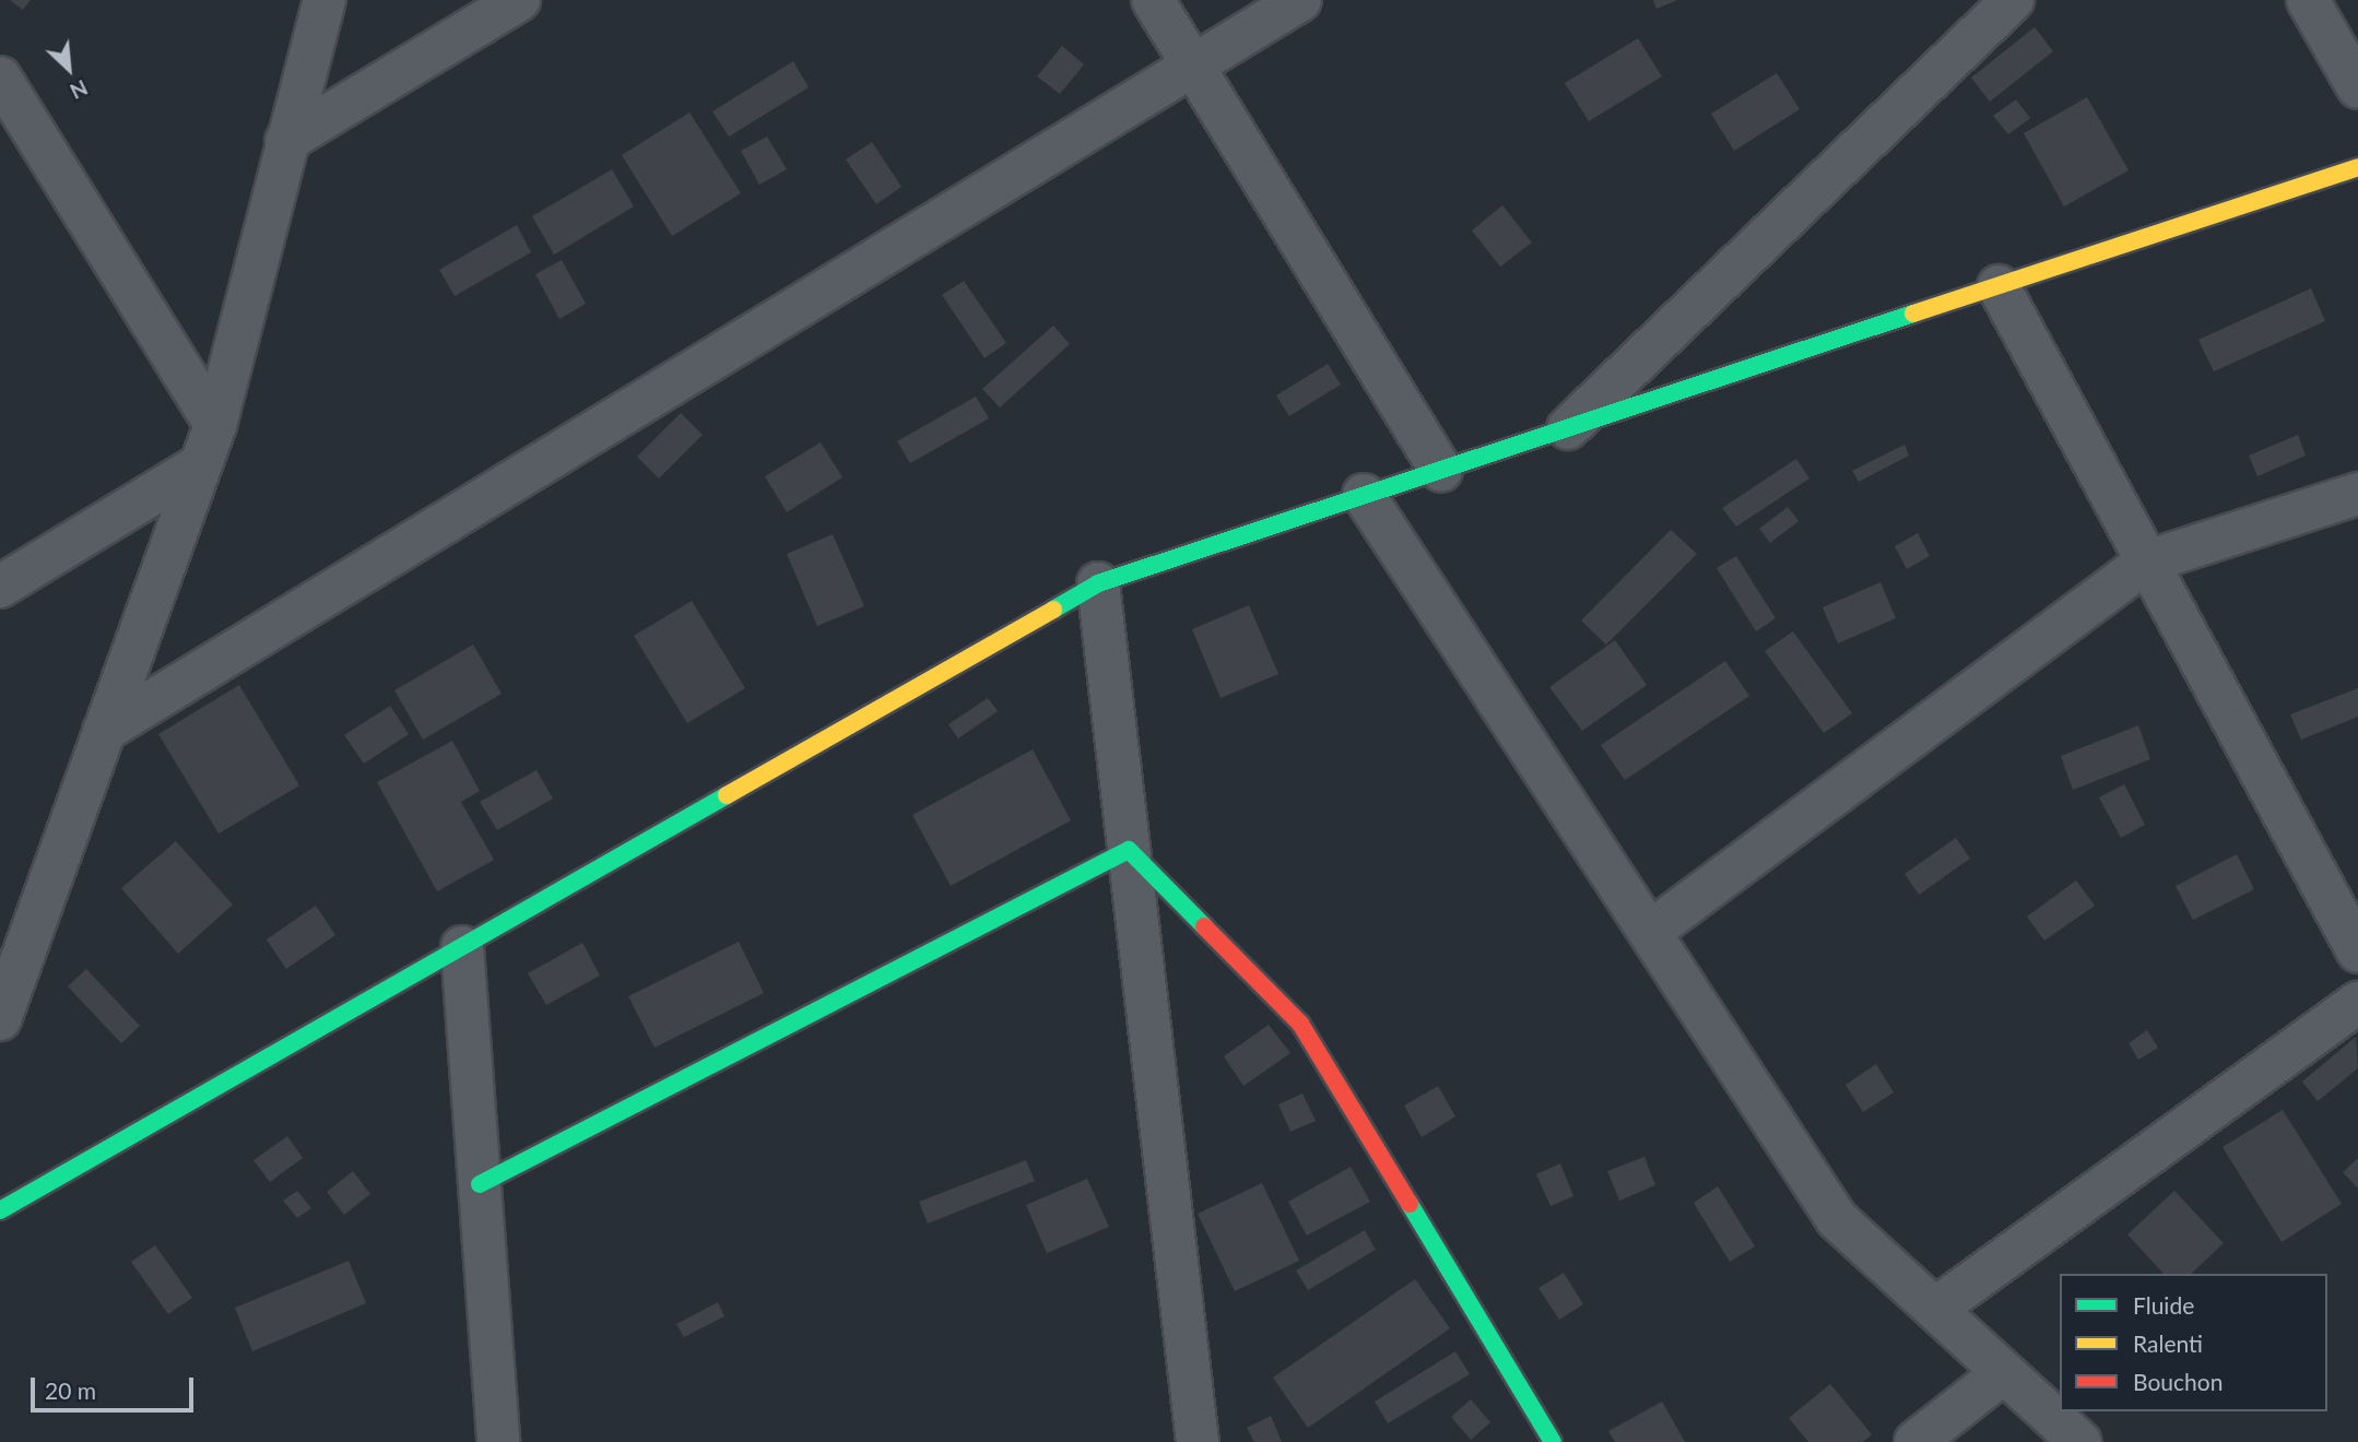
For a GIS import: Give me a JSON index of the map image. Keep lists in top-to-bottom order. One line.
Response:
{"legend":["Fluide","Ralenti","Bouchon"],"scale_bar":"20 m","north":"bottom right"}
